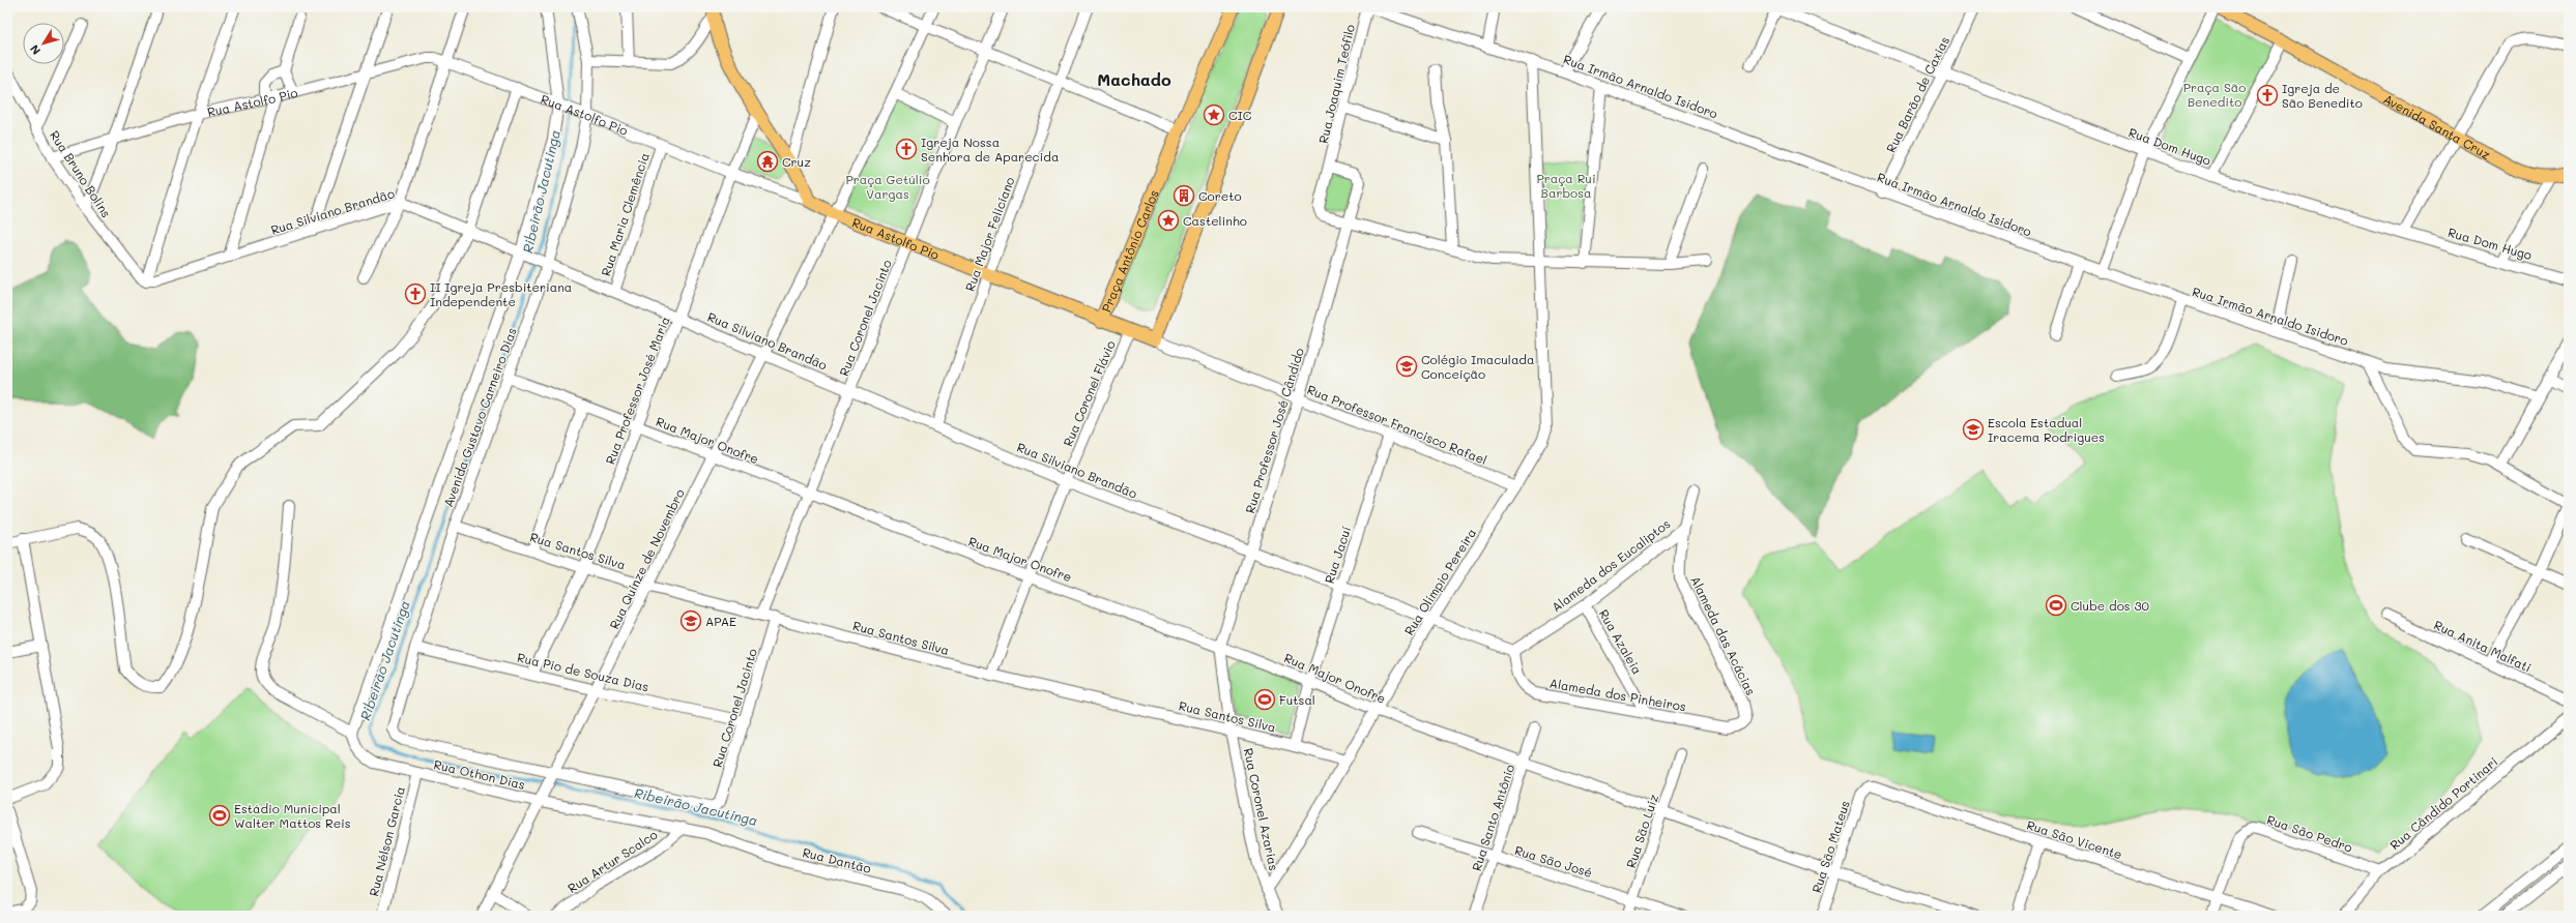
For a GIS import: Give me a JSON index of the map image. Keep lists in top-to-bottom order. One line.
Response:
{"streets":{"main road":["Rua Astolfo Pio","Avenida Santa Cruz","Praça Antônio Carlos"],"street":["Rua Joaquim Teófilo","Rua Irmão Arnaldo Isidoro","Rua Barão de Caxias","Rua Dom Hugo","Rua Bruno Bolins","Rua Silviano Brandão","Rua Maria Clemência","Rua Major Feliciano","Rua Coronel Jacinto","Rua Professor José Maria","Rua Coronel Flávio","Avenida Gustavo Carneiro Dias","Rua Professor Francisco Rafael","Rua Professor José Cândido","Rua Major Onofre","Rua Santos Silva","Rua Jacuí","Rua Quinze de Novembro","Alameda dos Eucaliptos","Rua Olímpio Pereira","Alameda das Acácias","Rua Azaleia","Rua Anita Malfati","Rua Pio de Souza Dias","Alameda dos Pinheiros","Rua Othon Dias","Rua Cândido Portinari","Rua Coronel Azarias","Rua Santo Antônio","Rua São Luiz","Rua São Pedro","Rua São Vicente","Rua Nélson Garcia","Rua São Mateus","Rua Dantão","Rua Artur Scalco","Rua São José"]},"crossings":[["Rua Joaquim Teófilo","Rua Irmão Arnaldo Isidoro"],["Rua Joaquim Teófilo","Rua Professor José Cândido"],["Rua Irmão Arnaldo Isidoro","Rua Barão de Caxias"],["Rua Barão de Caxias","Rua Dom Hugo"],["Rua Astolfo Pio","Rua Bruno Bolins"],["Rua Astolfo Pio","Rua Maria Clemência"],["Rua Astolfo Pio","Rua Major Feliciano"],["Rua Astolfo Pio","Praça Antônio Carlos"],["Rua Astolfo Pio","Rua Coronel Jacinto"],["Rua Astolfo Pio","Rua Professor José Maria"],["Rua Astolfo Pio","Avenida Gustavo Carneiro Dias"],["Rua Astolfo Pio","Rua Quinze de Novembro"],["Rua Bruno Bolins","Rua Silviano Brandão"],["Rua Silviano Brandão","Rua Maria Clemência"],["Rua Silviano Brandão","Rua Major Feliciano"],["Rua Silviano Brandão","Rua Coronel Jacinto"],["Rua Silviano Brandão","Rua Professor José Maria"],["Rua Silviano Brandão","Rua Coronel Flávio"],["Rua Silviano Brandão","Avenida Gustavo Carneiro Dias"],["Rua Silviano Brandão","Rua Professor José Cândido"],["Rua Silviano Brandão","Rua Jacuí"],["Rua Silviano Brandão","Rua Quinze de Novembro"],["Rua Silviano Brandão","Alameda dos Eucaliptos"],["Rua Silviano Brandão","Rua Olímpio Pereira"],["Rua Silviano Brandão","Alameda dos Pinheiros"],["Praça Antônio Carlos","Rua Coronel Flávio"],["Praça Antônio Carlos","Rua Professor Francisco Rafael"],["Rua Coronel Jacinto","Rua Major Onofre"],["Rua Coronel Jacinto","Rua Santos Silva"],["Rua Coronel Jacinto","Rua Pio de Souza Dias"],["Rua Coronel Jacinto","Rua Othon Dias"],["Rua Professor José Maria","Rua Major Onofre"],["Rua Professor José Maria","Rua Santos Silva"],["Rua Professor José Maria","Rua Pio de Souza Dias"],["Rua Coronel Flávio","Rua Major Onofre"],["Rua Coronel Flávio","Rua Santos Silva"],["Avenida Gustavo Carneiro Dias","Rua Major Onofre"],["Avenida Gustavo Carneiro Dias","Rua Santos Silva"],["Avenida Gustavo Carneiro Dias","Rua Pio de Souza Dias"],["Avenida Gustavo Carneiro Dias","Rua Othon Dias"],["Rua Professor Francisco Rafael","Rua Professor José Cândido"],["Rua Professor Francisco Rafael","Rua Jacuí"],["Rua Professor Francisco Rafael","Rua Olímpio Pereira"],["Rua Professor José Cândido","Rua Major Onofre"],["Rua Professor José Cândido","Rua Coronel Azarias"],["Rua Major Onofre","Rua Jacuí"],["Rua Major Onofre","Rua Quinze de Novembro"],["Rua Major Onofre","Rua Olímpio Pereira"],["Rua Major Onofre","Rua Coronel Azarias"],["Rua Major Onofre","Rua Santo Antônio"],["Rua Major Onofre","Rua São Luiz"],["Rua Major Onofre","Rua São Mateus"],["Rua Santos Silva","Rua Jacuí"],["Rua Santos Silva","Rua Quinze de Novembro"],["Rua Santos Silva","Rua Olímpio Pereira"],["Rua Santos Silva","Rua Coronel Azarias"],["Rua Quinze de Novembro","Rua Pio de Souza Dias"],["Rua Quinze de Novembro","Rua Othon Dias"],["Alameda dos Eucaliptos","Alameda das Acácias"],["Alameda dos Eucaliptos","Rua Azaleia"],["Alameda dos Eucaliptos","Alameda dos Pinheiros"],["Rua Olímpio Pereira","Rua Coronel Azarias"],["Alameda das Acácias","Alameda dos Pinheiros"],["Rua Azaleia","Alameda dos Pinheiros"],["Rua Othon Dias","Rua Nélson Garcia"],["Rua Othon Dias","Rua Dantão"],["Rua Othon Dias","Rua Artur Scalco"],["Rua Cândido Portinari","Rua São Pedro"],["Rua Santo Antônio","Rua São José"],["Rua São Luiz","Rua São José"],["Rua São Pedro","Rua São Vicente"],["Rua São Vicente","Rua São Mateus"]],"districts":["Machado"],"water":["Ribeirão Jacutinga"],"parks":["Praça São Benedito","Praça Rui Barbosa","Praça Getúlio Vargas"],"places":{"church":["Igreja de São Benedito","Igreja Nossa Senhora de Aparecida","II Igreja Presbiteriana Independente"],"place":["CIC","Castelinho"],"temple":["Cruz"],"building":["Coreto"],"school or university":["Colégio Imaculada Conceição","Escola Estadual Iracema Rodrigues","APAE"],"sports":["Clube dos 30","Futsal","Estádio Municipal Walter Mattos Reis"]},"north":"bottom left"}
